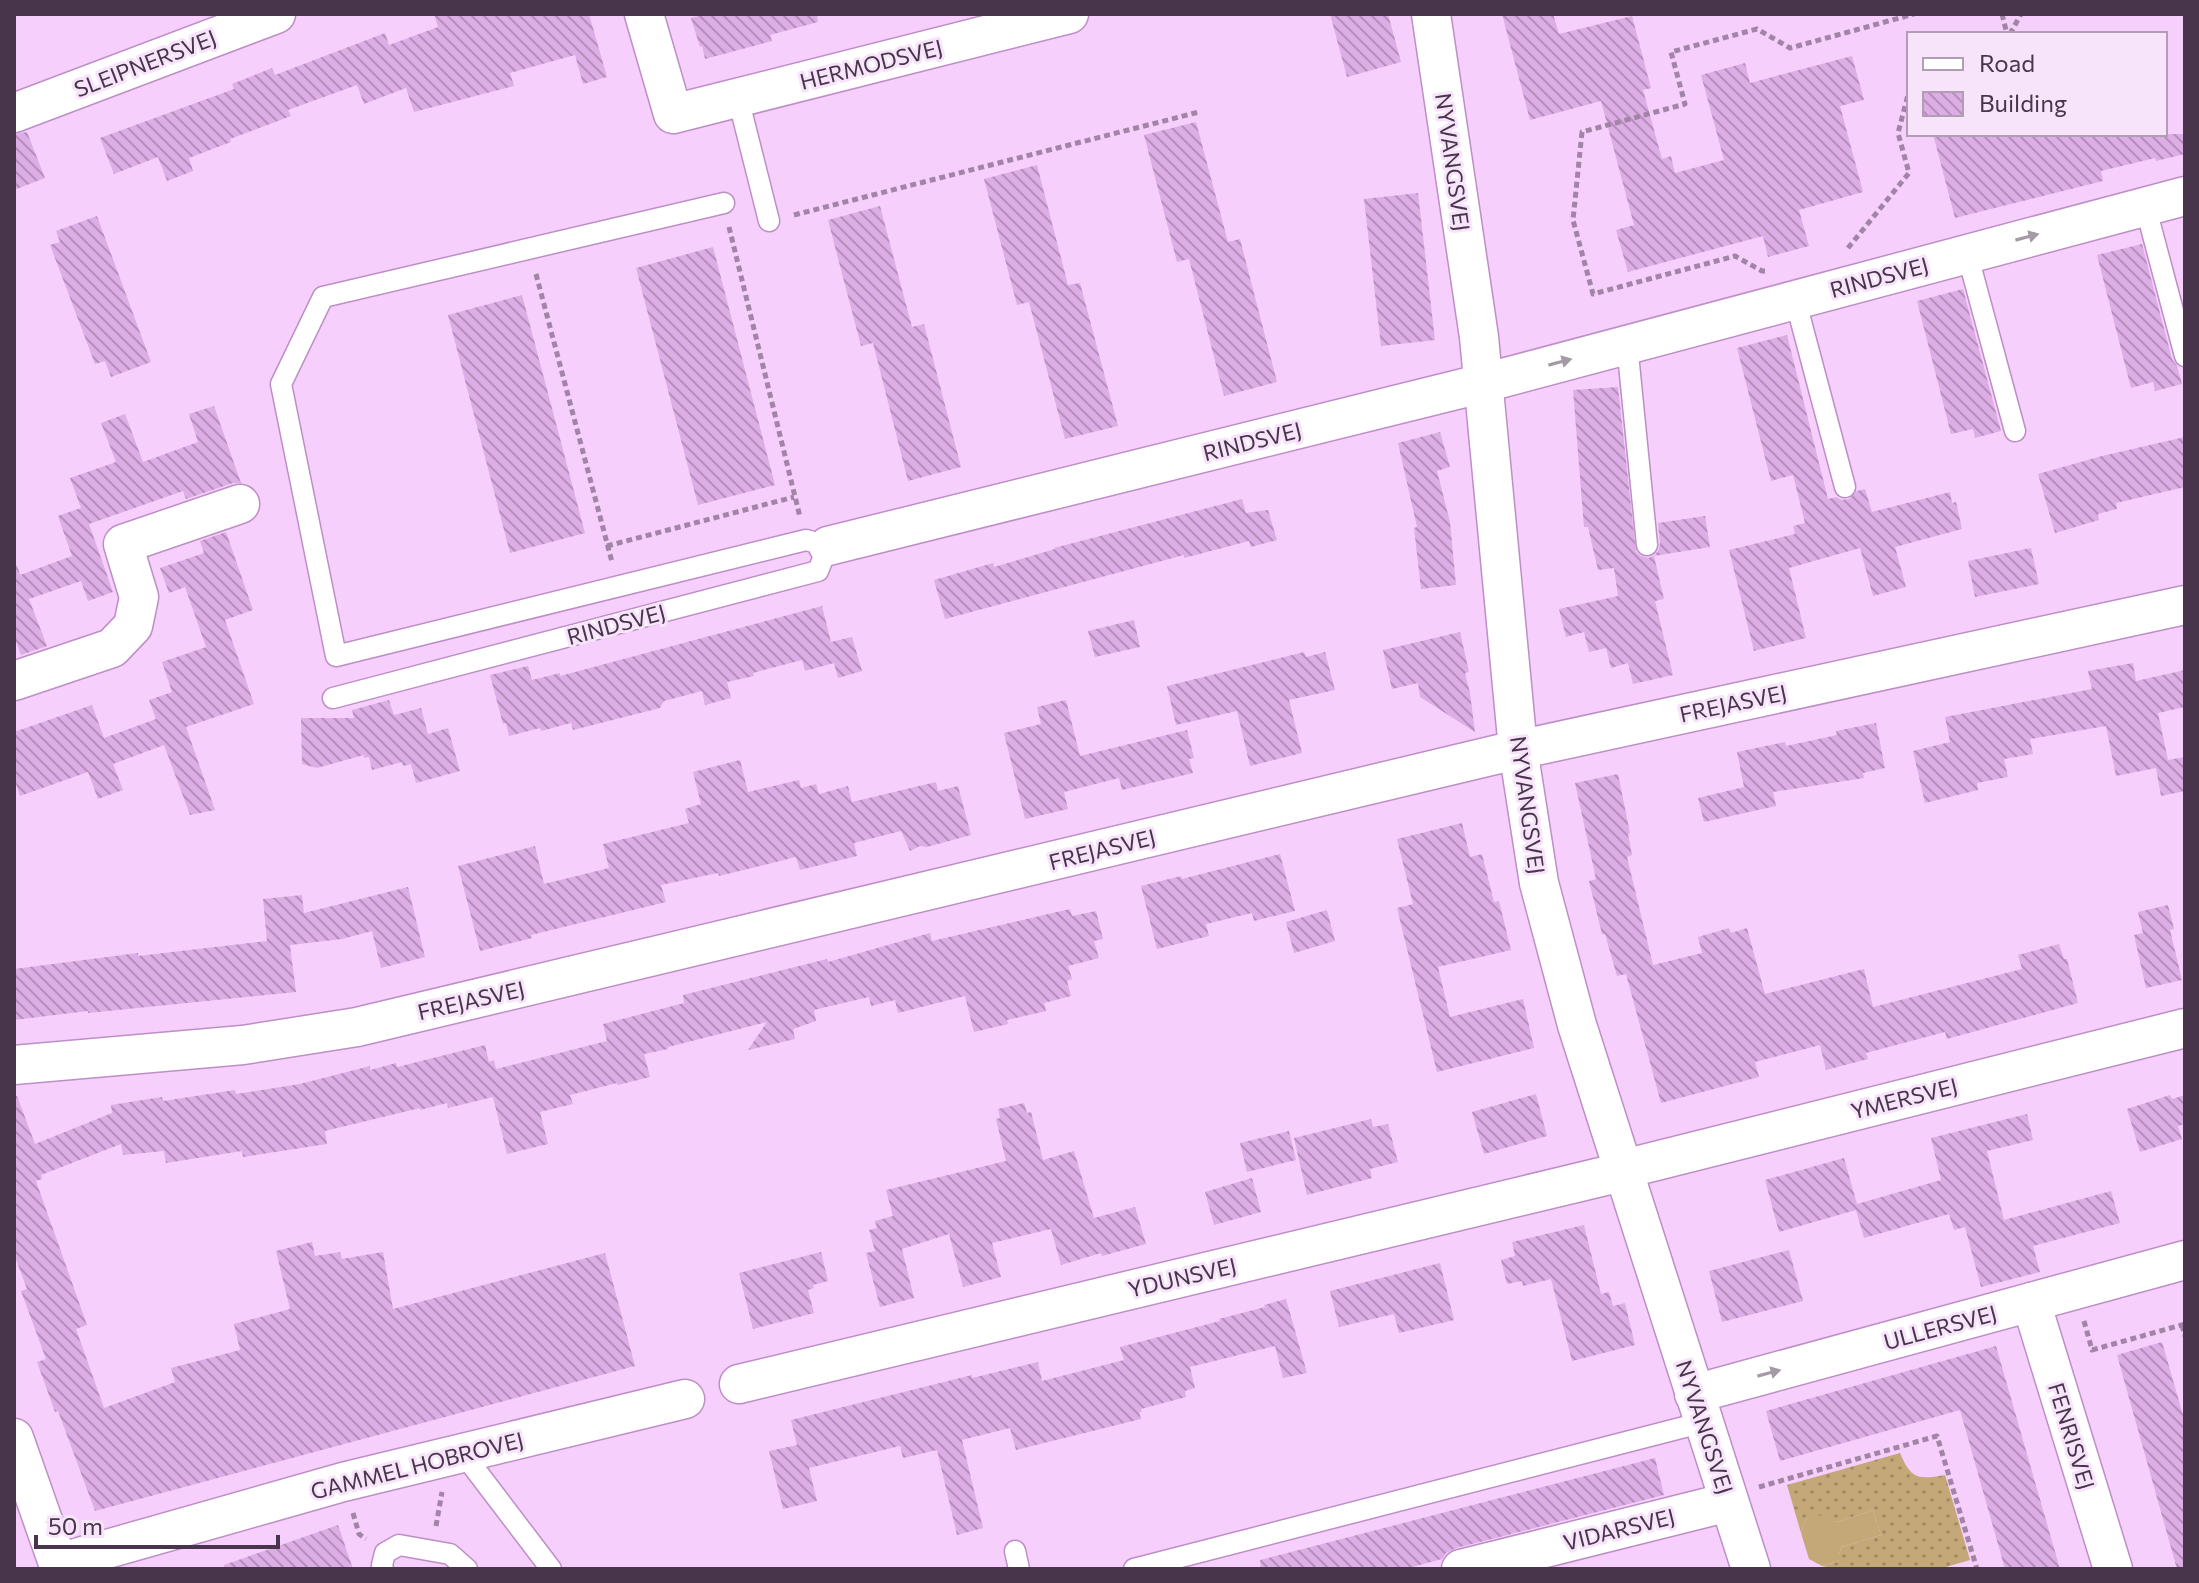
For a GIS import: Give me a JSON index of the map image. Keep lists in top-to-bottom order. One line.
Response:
{"streets":{"street":["SLEIPNERSVEJ","HERMODSVEJ","NYVANGSVEJ","RINDSVEJ","FREJASVEJ","YMERSVEJ","YDUNSVEJ","ULLERSVEJ","FENRISVEJ","GAMMEL HOBROVEJ","VIDARSVEJ"]},"crossings":[["NYVANGSVEJ","RINDSVEJ"],["NYVANGSVEJ","FREJASVEJ"],["NYVANGSVEJ","YMERSVEJ"],["NYVANGSVEJ","YDUNSVEJ"],["NYVANGSVEJ","ULLERSVEJ"],["NYVANGSVEJ","VIDARSVEJ"],["YMERSVEJ","YDUNSVEJ"],["ULLERSVEJ","FENRISVEJ"]],"one_way":["ULLERSVEJ"],"legend":["Road","Building"],"scale_bar":"50 m"}
